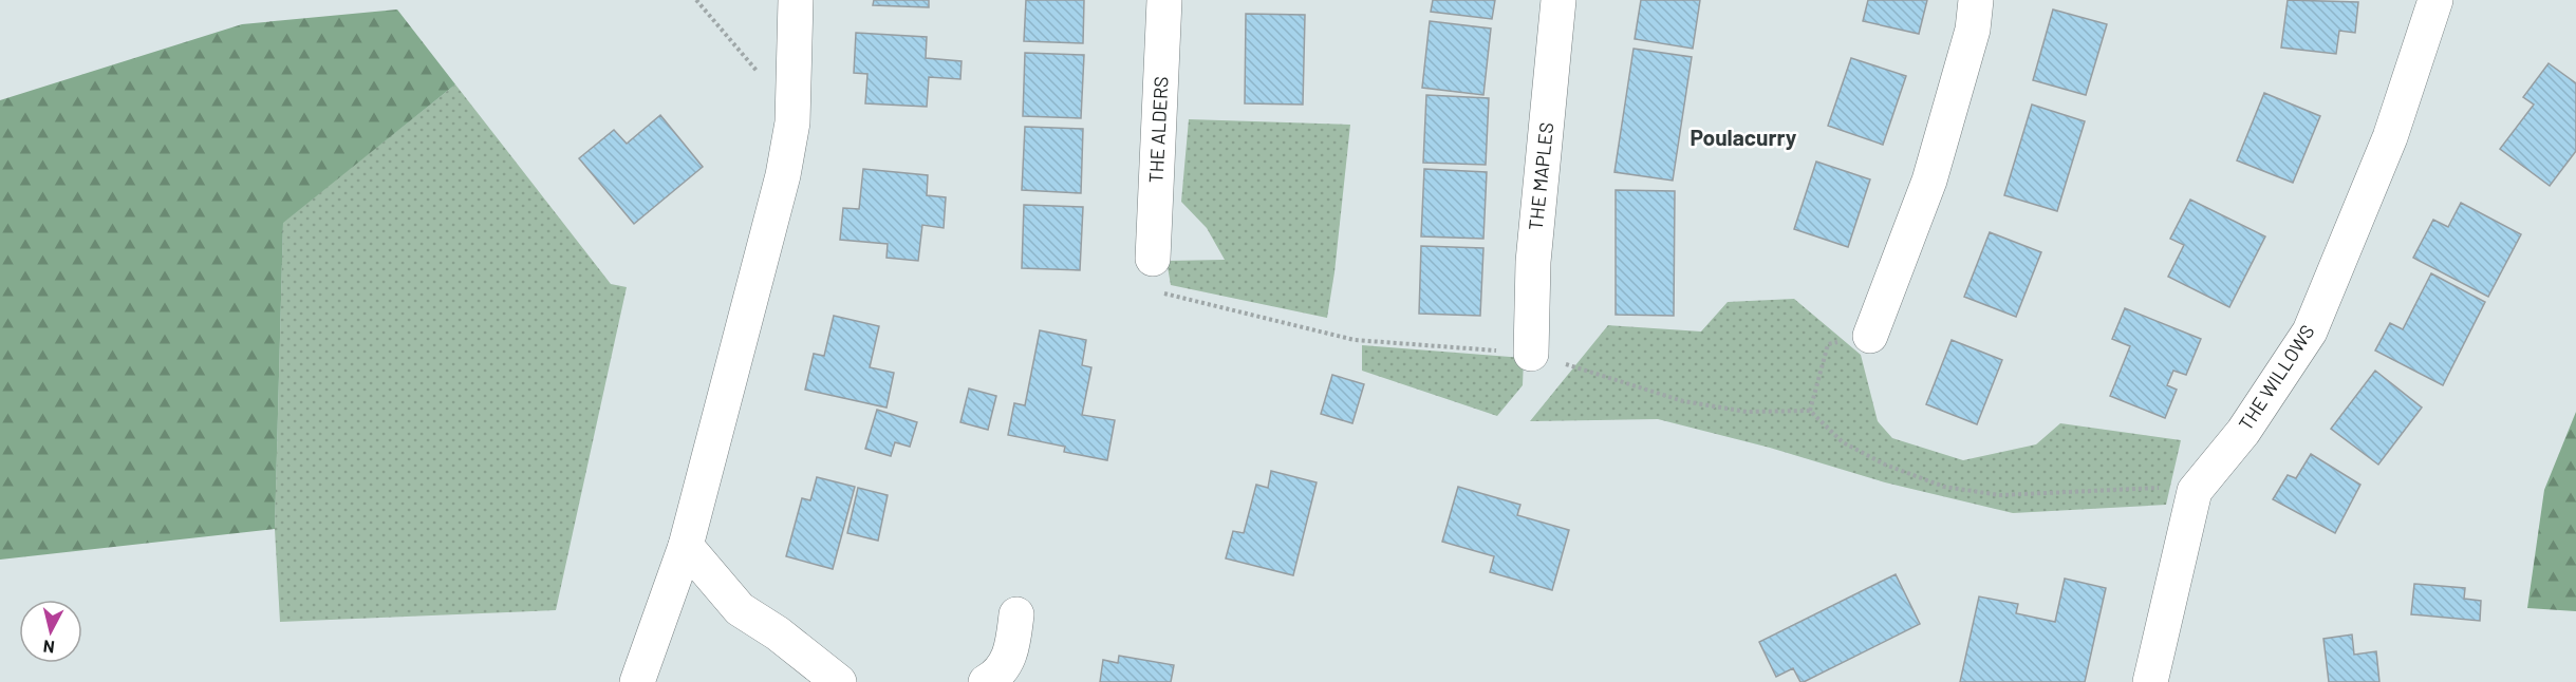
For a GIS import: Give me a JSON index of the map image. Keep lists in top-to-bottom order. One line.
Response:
{"streets":{"street":["THE ALDERS","THE MAPLES","THE WILLOWS"]},"districts":["Poulacurry"],"north":"bottom"}
